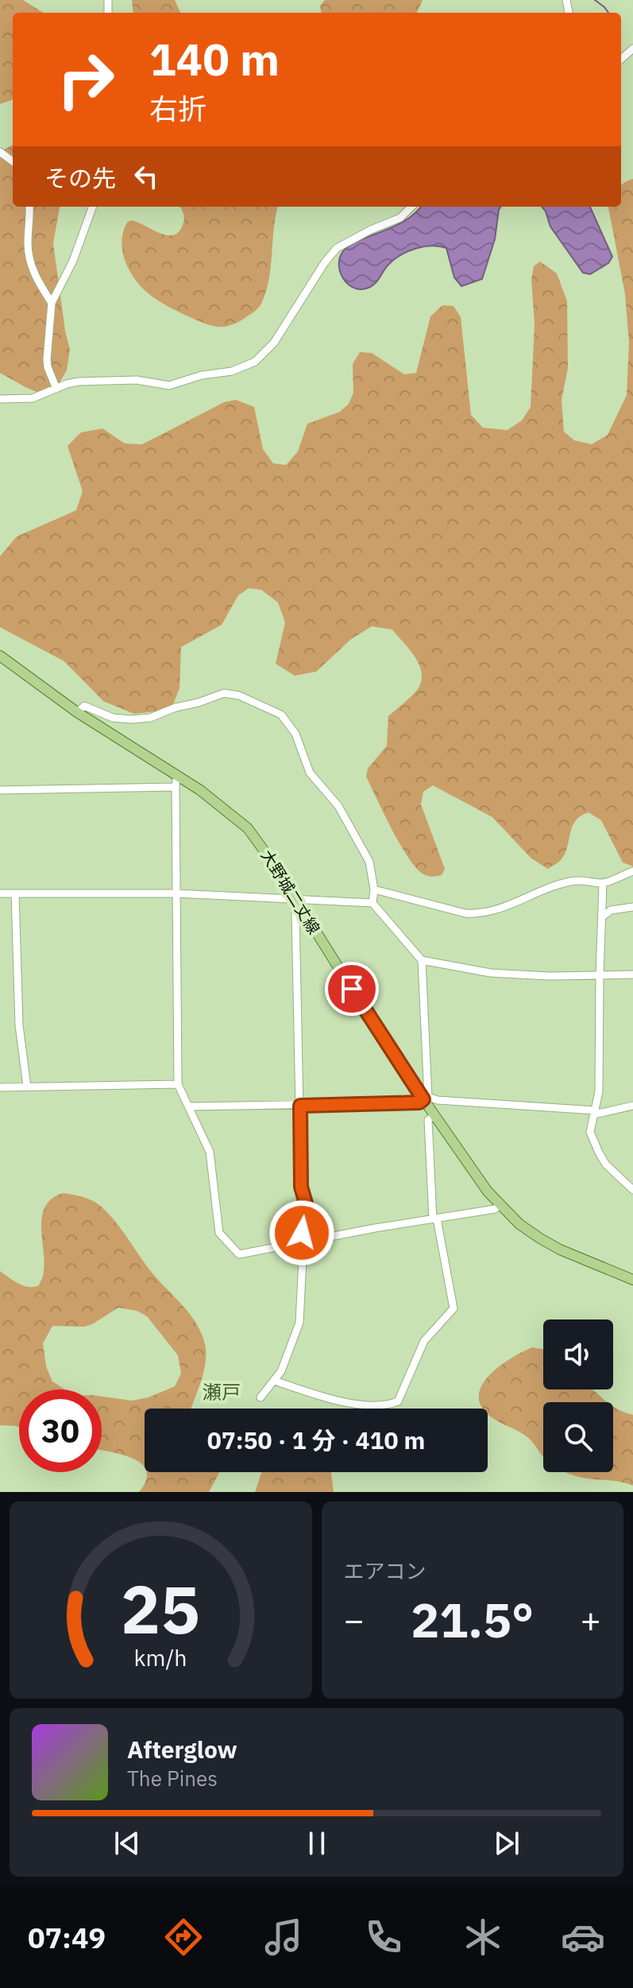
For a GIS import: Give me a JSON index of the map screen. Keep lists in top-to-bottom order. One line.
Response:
{"streets":{"main road":["大野城二丈線"]},"districts":["瀬戸"],"page":{"turn":["140 m","右折"],"then":"その先","limit":"30","trip":"07:50 · 1 分 · 410 m","tile":"エアコン","heat":["−","21.5°","+"],"song":["Afterglow","The Pines"],"tabs":"07:49","gauge":["25","km/h"]}}
